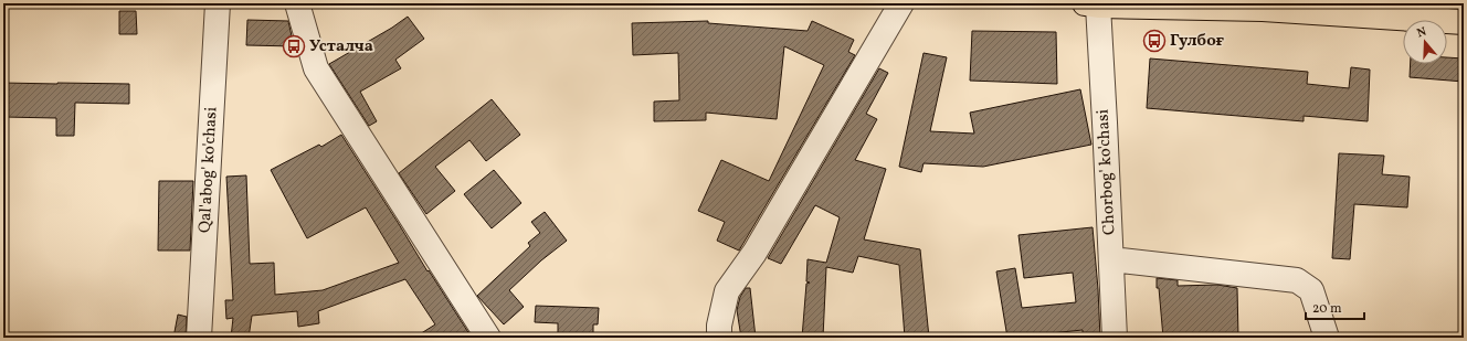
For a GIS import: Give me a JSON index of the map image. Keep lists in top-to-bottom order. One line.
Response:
{"streets":{"street":["Qal'abog' ko'chasi","Сhorbog' ko'chasi"]},"places":{"bus stop":["Гулбоғ","Усталча"]},"scale_bar":"20 m","north":"top"}
